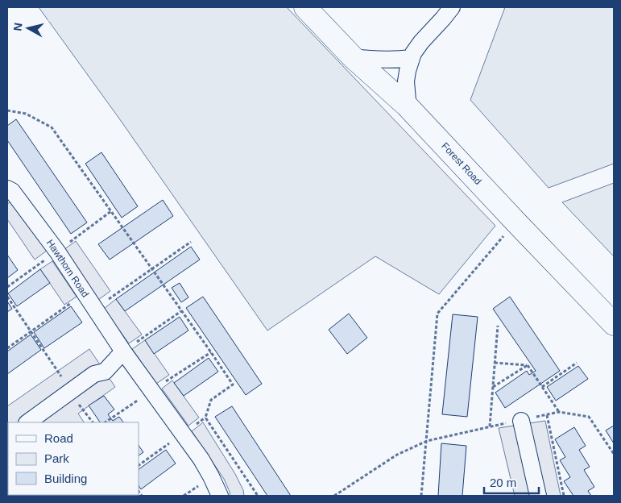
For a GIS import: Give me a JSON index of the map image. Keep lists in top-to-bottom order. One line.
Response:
{"streets":{"street":["Forest Road","Hawthorn Road"]},"legend":["Road","Park","Building"],"scale_bar":"20 m","north":"left"}
